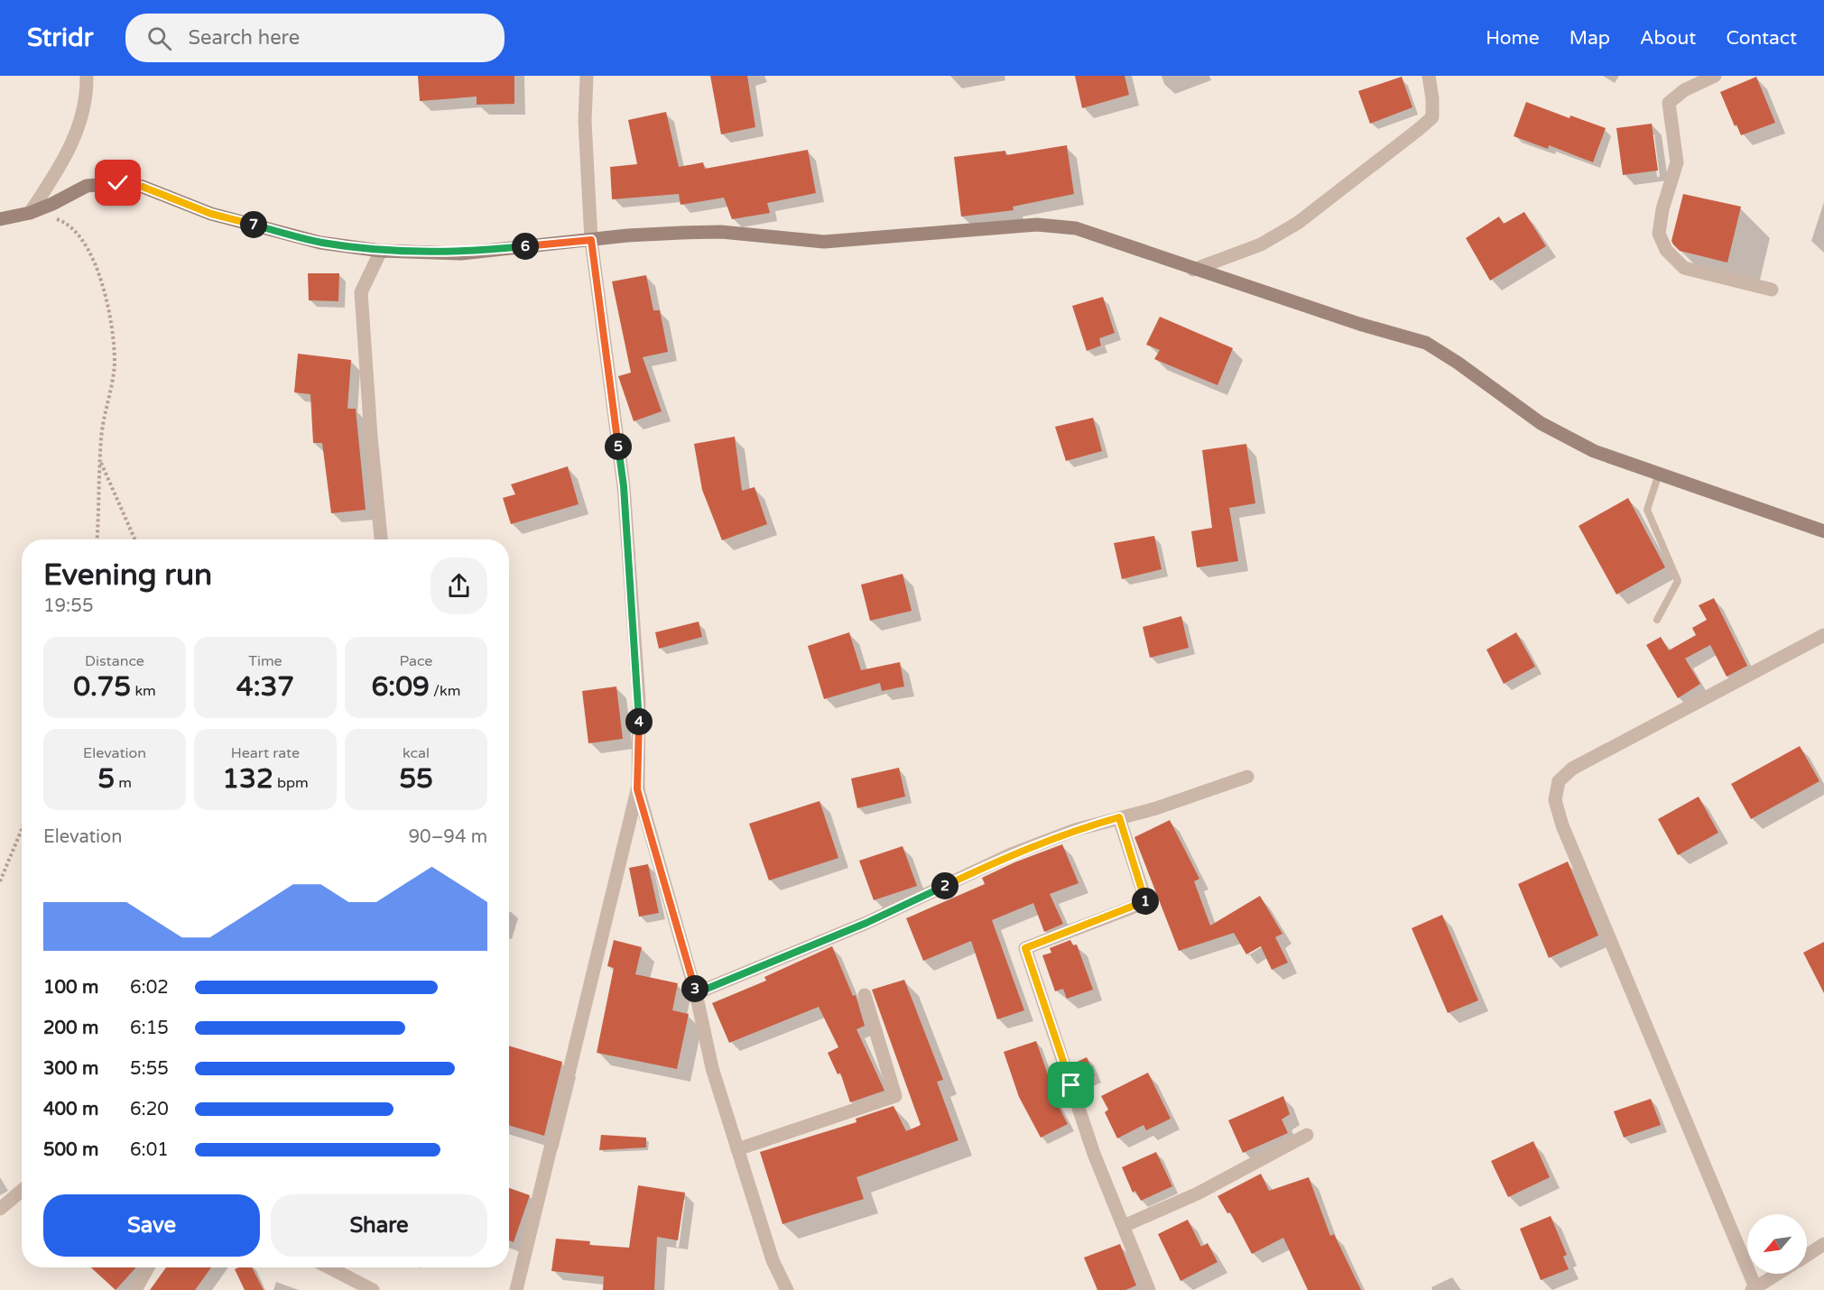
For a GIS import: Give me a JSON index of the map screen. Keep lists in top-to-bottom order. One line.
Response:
{"north":"bottom left","page":{"header":"Stridr","search":"Search here","nav":["Home","Map","About","Contact"],"pins":["7","6","5","4","2","1","3"],"heading":["Evening run","19:55"],"stats":[["Distance","0.75 km"],["Time","4:37"],["Pace","6:09 /km"],["Elevation","5 m"],["Heart rate","132 bpm"],["kcal","55"]],"chart":["Elevation","90–94 m"],"list":[{"name":"100 m","note":"6:02"},{"name":"200 m","note":"6:15"},{"name":"300 m","note":"5:55"},{"name":"400 m","note":"6:20"},{"name":"500 m","note":"6:01"}],"buttons":["Save","Share"]}}
